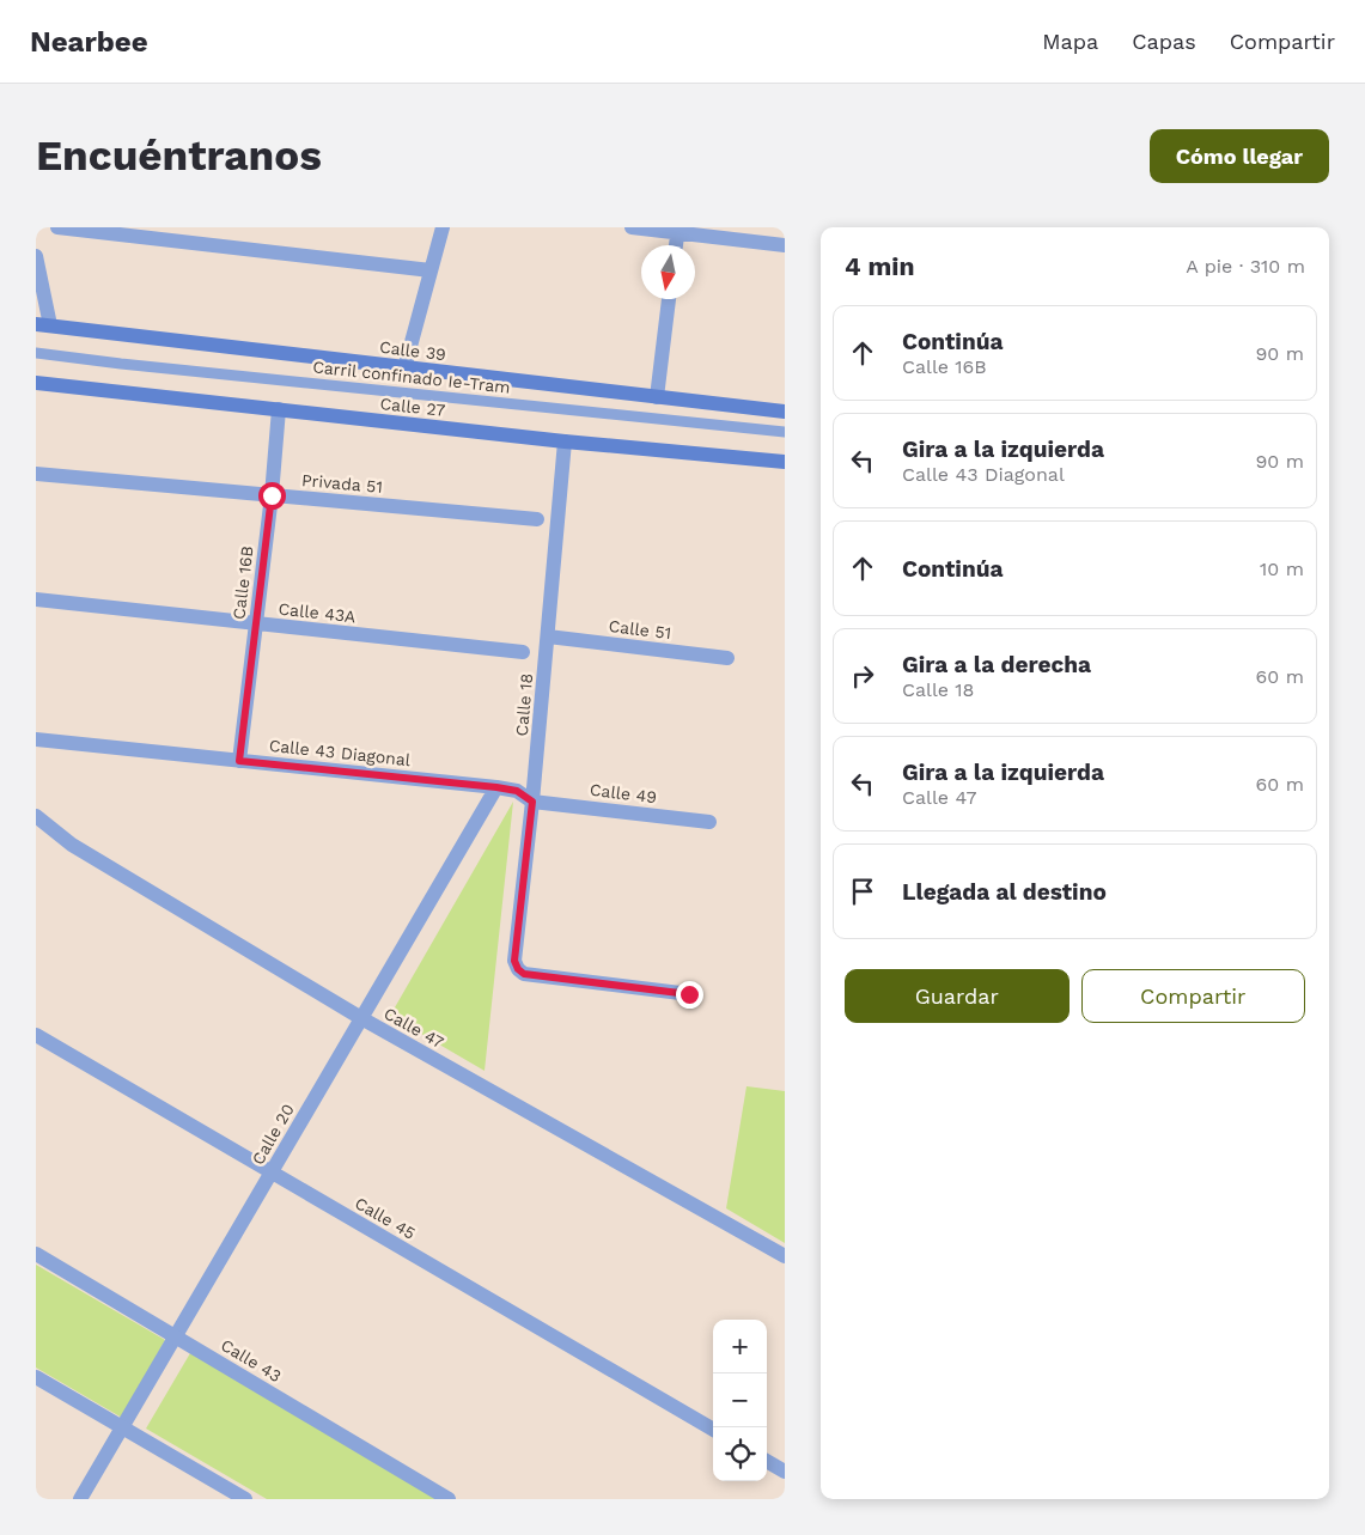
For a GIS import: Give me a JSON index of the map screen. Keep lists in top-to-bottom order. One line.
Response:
{"streets":{"main road":["Calle 39","Calle 27"],"street":["Privada 51","Calle 16B","Calle 43A","Calle 51","Calle 18","Calle 43 Diagonal","Calle 49","Calle 47","Calle 20","Calle 45","Calle 43"],"lane":["Carril confinado Ie-Tram"]},"crossings":[["Calle 27","Calle 16B"],["Calle 27","Calle 18"],["Privada 51","Calle 16B"],["Calle 16B","Calle 43A"],["Calle 16B","Calle 43 Diagonal"],["Calle 51","Calle 18"],["Calle 18","Calle 43 Diagonal"],["Calle 18","Calle 49"],["Calle 43 Diagonal","Calle 49"],["Calle 43 Diagonal","Calle 20"],["Calle 47","Calle 20"],["Calle 20","Calle 45"],["Calle 20","Calle 43"]],"north":"bottom","page":{"header":"Nearbee","nav":["Mapa","Capas","Compartir"],"buttons":["Cómo llegar",["Guardar","Compartir"]],"title":"Encuéntranos","heading":["4 min","A pie · 310 m"],"list":[["Continúa","Calle 16B","90 m"],["Gira a la izquierda","Calle 43 Diagonal","90 m"],["Continúa","10 m"],["Gira a la derecha","Calle 18","60 m"],["Gira a la izquierda","Calle 47","60 m"],"Llegada al destino"],"map_buttons":["+","−"]}}
